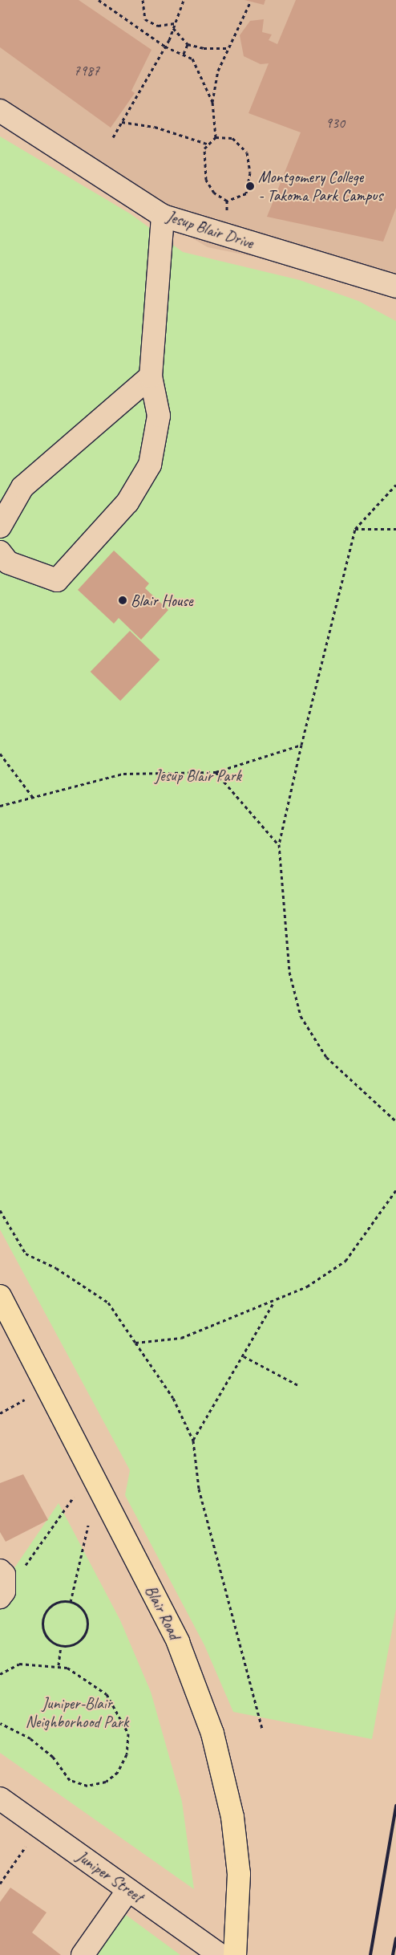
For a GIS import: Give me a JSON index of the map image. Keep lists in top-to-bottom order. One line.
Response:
{"streets":{"main road":["Blair Road"],"street":["Jesup Blair Drive","Juniper Street"]},"parks":["Jesup Blair Park","Juniper-Blair Neighborhood Park"],"places":["Montgomery College - Takoma Park Campus","Blair House"],"house_numbers":["7987","930"]}
